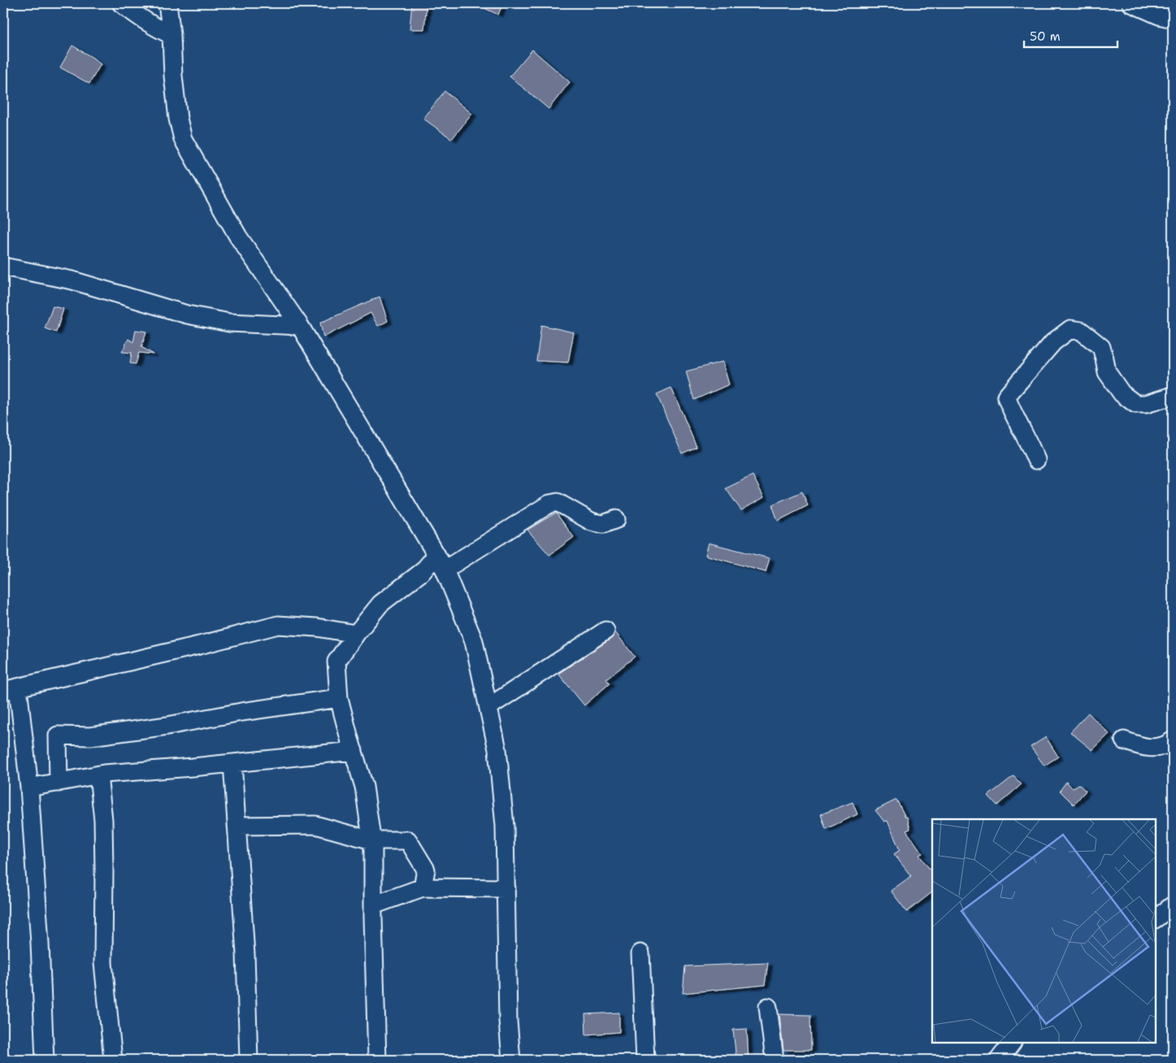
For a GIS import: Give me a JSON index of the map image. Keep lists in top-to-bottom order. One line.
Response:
{"scale_bar":"50 m"}
